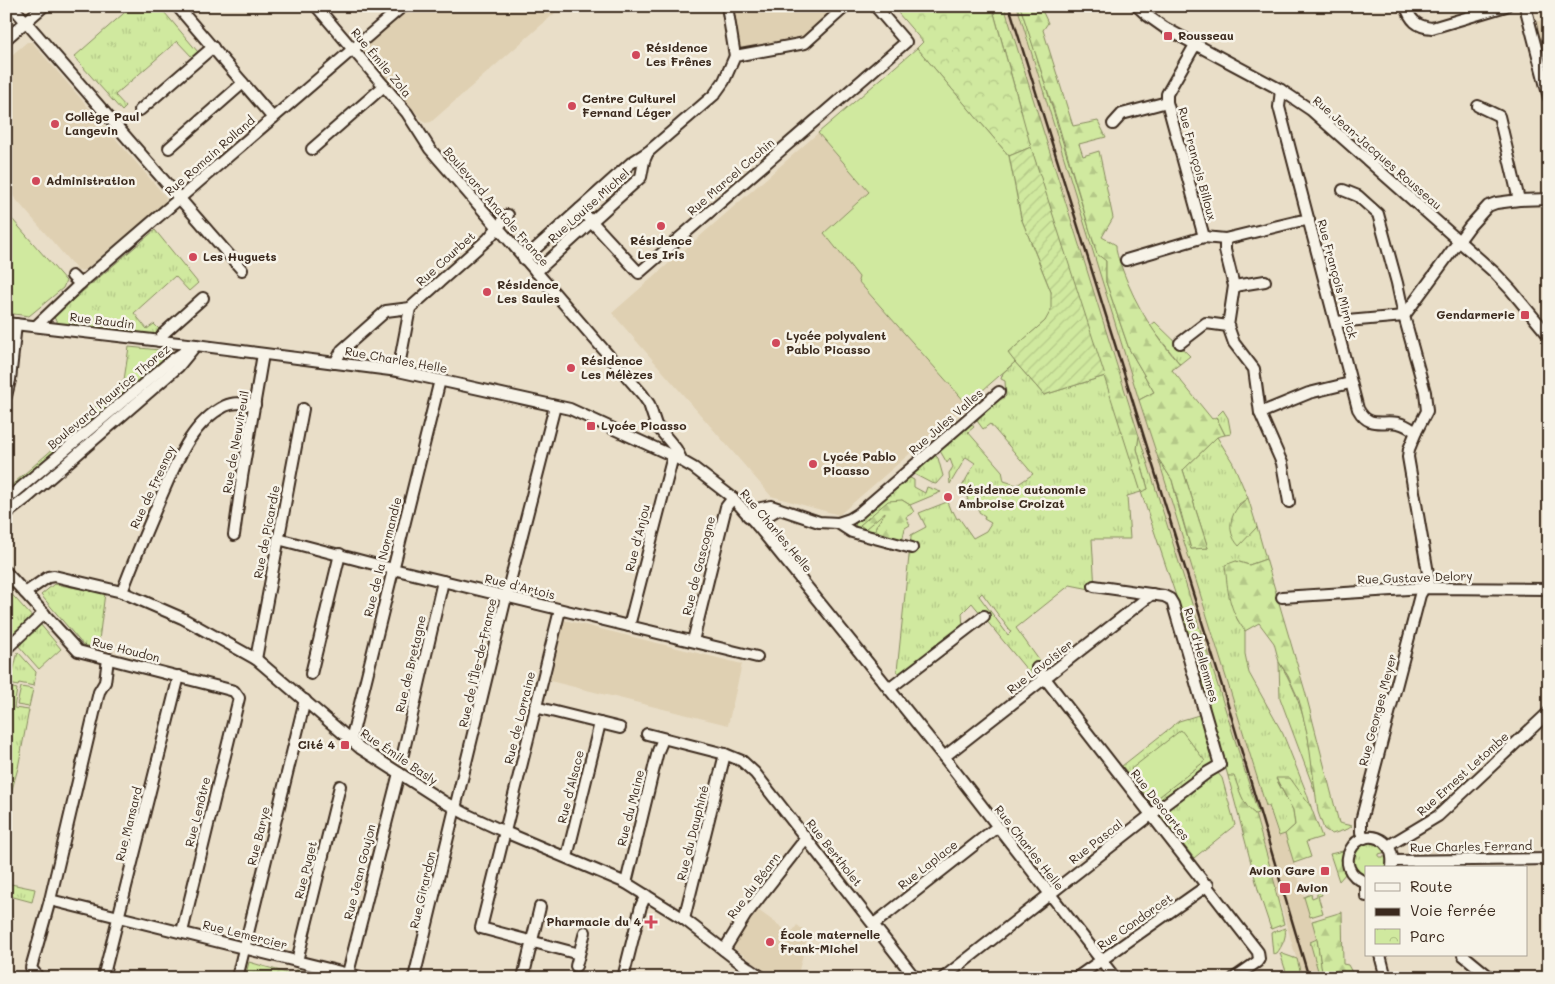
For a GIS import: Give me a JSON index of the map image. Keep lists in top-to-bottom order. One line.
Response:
{"streets":{"street":["Rue Émile Zola","Rue Jean-Jacques Rousseau","Rue Romain Rolland","Rue François Billoux","Rue Marcel Cachin","Rue Louise Michel","Boulevard Anatole France","Rue Courbet","Rue François Mirnick","Rue Baudin","Rue Charles Helle","Boulevard Maurice Thorez","Rue Jules Valles","Rue de Neuvireuil","Rue de Fresnoy","Rue de Picardie","Rue d'Anjou","Rue de la Normandie","Rue de Gascogne","Rue Gustave Delory","Rue d'Artois","Rue Houdon","Rue d'Hellemmes","Rue de l'Île-de-France","Rue de Bretagne","Rue Lavoisier","Rue Georges Meyer","Rue de Lorraine","Rue Émile Basly","Rue Ernest Letombe","Rue d'Alsace","Rue Descartes","Rue du Maine","Rue Lenôtre","Rue Mansard","Rue du Dauphiné","Rue Barye","Rue Pascal","Rue Charles Ferrand","Rue Bertholet","Rue Laplace","Rue Puget","Rue Jean Goujon","Rue du Béarn","Rue Girardon","Rue Condorcet","Rue Lemercier"]},"crossings":[["Rue Émile Zola","Rue Romain Rolland"],["Rue Émile Zola","Boulevard Anatole France"],["Rue Jean-Jacques Rousseau","Rue François Billoux"],["Rue Jean-Jacques Rousseau","Rue François Mirnick"],["Rue Romain Rolland","Rue Baudin"],["Rue Marcel Cachin","Rue Louise Michel"],["Rue Louise Michel","Boulevard Anatole France"],["Boulevard Anatole France","Rue Courbet"],["Boulevard Anatole France","Rue Charles Helle"],["Boulevard Anatole France","Rue d'Anjou"],["Rue François Mirnick","Rue Georges Meyer"],["Rue Baudin","Rue Charles Helle"],["Rue Baudin","Boulevard Maurice Thorez"],["Rue Charles Helle","Boulevard Maurice Thorez"],["Rue Charles Helle","Rue de Neuvireuil"],["Rue Charles Helle","Rue d'Anjou"],["Rue Charles Helle","Rue de la Normandie"],["Rue Charles Helle","Rue de Gascogne"],["Rue Charles Helle","Rue de l'Île-de-France"],["Rue Charles Helle","Rue Lavoisier"],["Rue Charles Helle","Rue Pascal"],["Rue Charles Helle","Rue Laplace"],["Rue Charles Helle","Rue Condorcet"],["Rue de Neuvireuil","Rue de Fresnoy"],["Rue de Fresnoy","Rue Émile Basly"],["Rue de Picardie","Rue d'Artois"],["Rue de Picardie","Rue Émile Basly"],["Rue d'Anjou","Rue d'Artois"],["Rue de la Normandie","Rue d'Artois"],["Rue de la Normandie","Rue Émile Basly"],["Rue de Gascogne","Rue d'Artois"],["Rue Gustave Delory","Rue Georges Meyer"],["Rue d'Artois","Rue de l'Île-de-France"],["Rue d'Artois","Rue de Bretagne"],["Rue d'Artois","Rue de Lorraine"],["Rue Houdon","Rue Émile Basly"],["Rue Houdon","Rue Lenôtre"],["Rue Houdon","Rue Mansard"],["Rue d'Hellemmes","Rue Lavoisier"],["Rue d'Hellemmes","Rue Pascal"],["Rue de l'Île-de-France","Rue Émile Basly"],["Rue de l'Île-de-France","Rue Girardon"],["Rue Lavoisier","Rue Descartes"],["Rue de Lorraine","Rue Émile Basly"],["Rue Émile Basly","Rue d'Alsace"],["Rue Émile Basly","Rue du Maine"],["Rue Émile Basly","Rue du Dauphiné"],["Rue Émile Basly","Rue Barye"],["Rue Émile Basly","Rue Jean Goujon"],["Rue Émile Basly","Rue du Béarn"],["Rue Émile Basly","Rue Girardon"],["Rue Descartes","Rue Pascal"],["Rue Descartes","Rue Condorcet"],["Rue du Maine","Rue Bertholet"],["Rue Lenôtre","Rue Lemercier"],["Rue Mansard","Rue Lemercier"],["Rue du Dauphiné","Rue Bertholet"],["Rue Barye","Rue Lemercier"],["Rue Bertholet","Rue Laplace"],["Rue Bertholet","Rue du Béarn"],["Rue Puget","Rue Lemercier"],["Rue Jean Goujon","Rue Lemercier"]],"places":{"transit":["Rousseau","Gendarmerie","Lycée Picasso","Cité 4","Avion Gare","Avion"],"other":["Résidence Les Frênes","Centre Culturel Fernand Léger","Collège Paul Langevin","Administration","Résidence Les Iris","Les Huguets","Résidence Les Saules","Lycée polyvalent Pablo Picasso","Résidence Les Mélèzes","Lycée Pablo Picasso","Résidence autonomie Ambroise Croizat","École maternelle Frank-Michel"],"health":["Pharmacie du 4"]},"legend":["Route","Voie ferrée","Parc"]}
